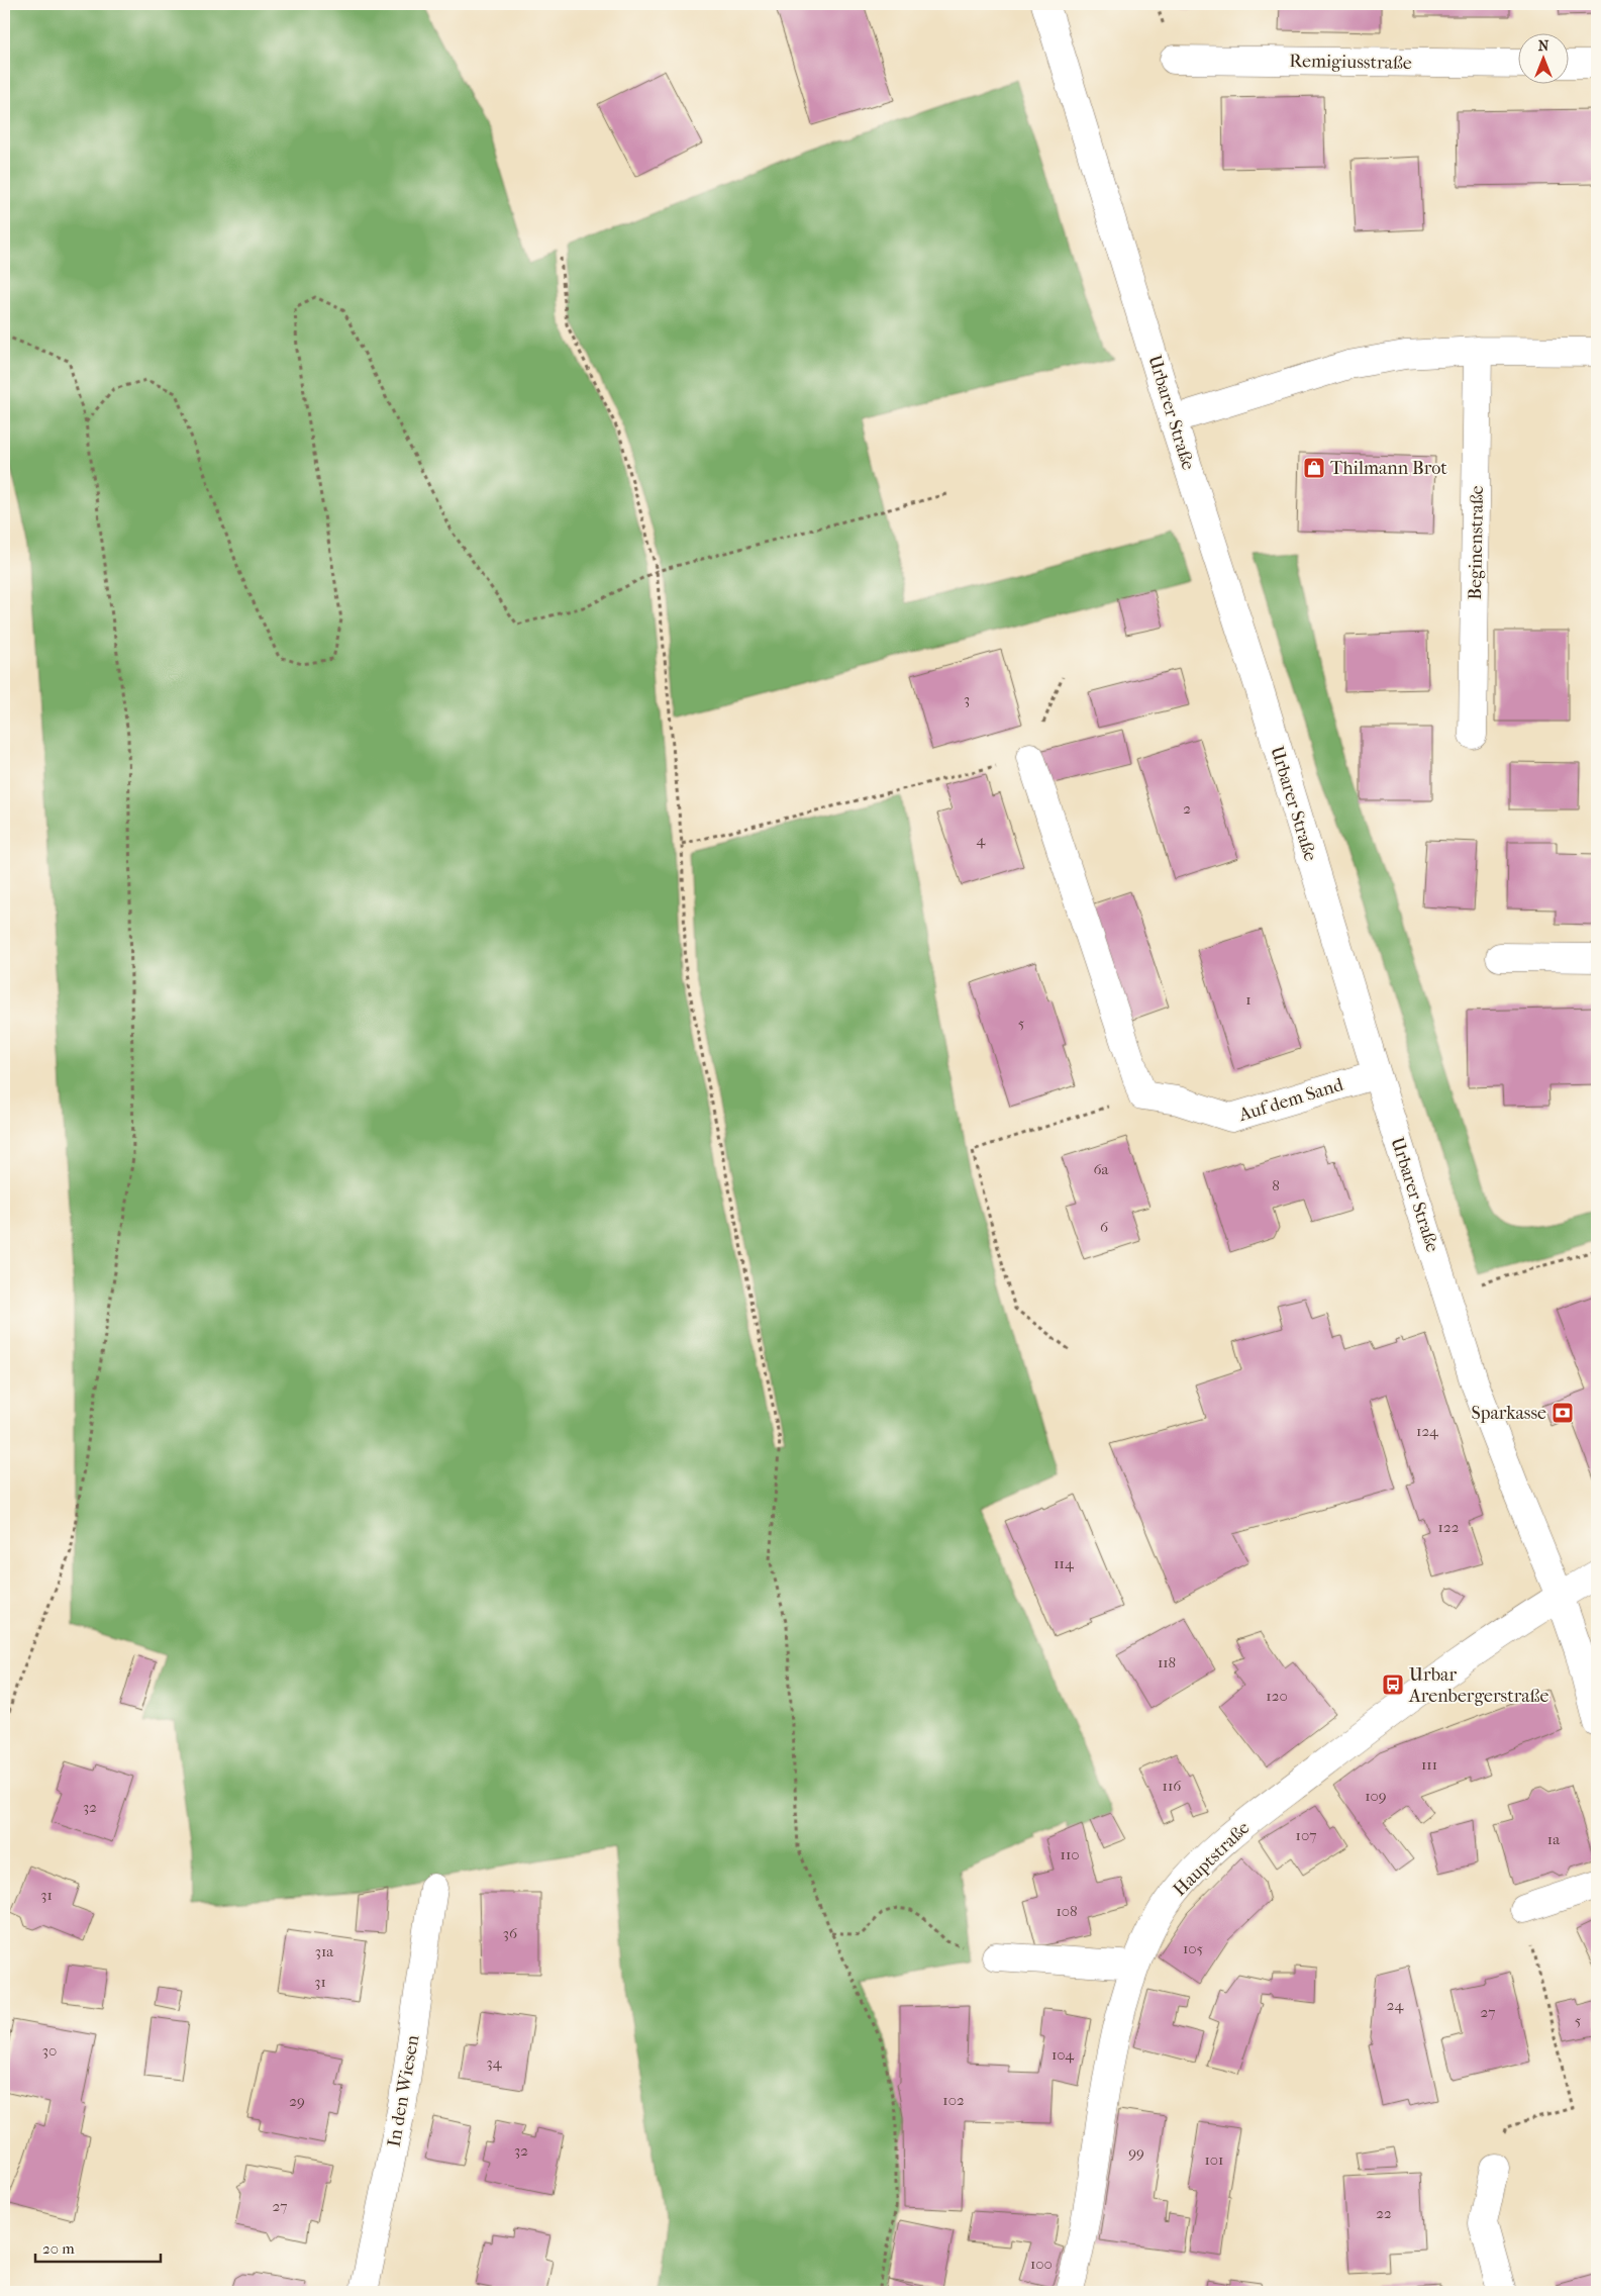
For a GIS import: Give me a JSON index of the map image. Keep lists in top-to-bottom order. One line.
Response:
{"streets":{"street":["Remigiusstraße","Urbarer Straße","Beginenstraße","Auf dem Sand","Hauptstraße","In den Wiesen"]},"crossings":[["Urbarer Straße","Auf dem Sand"],["Urbarer Straße","Hauptstraße"]],"places":{"shop":["Thilmann Brot"],"bank":["Sparkasse"],"bus stop":["Urbar Arenbergerstraße"]},"house_numbers":["3","2","4","1","5","6a","8","6","124","122","114","118","120","111","116","109","32","107","1a","110","31","108","36","105","31a","31","24","27","5","30","104","34","102","29","32","99","101","27","22","100"],"scale_bar":"20 m","north":"top"}
